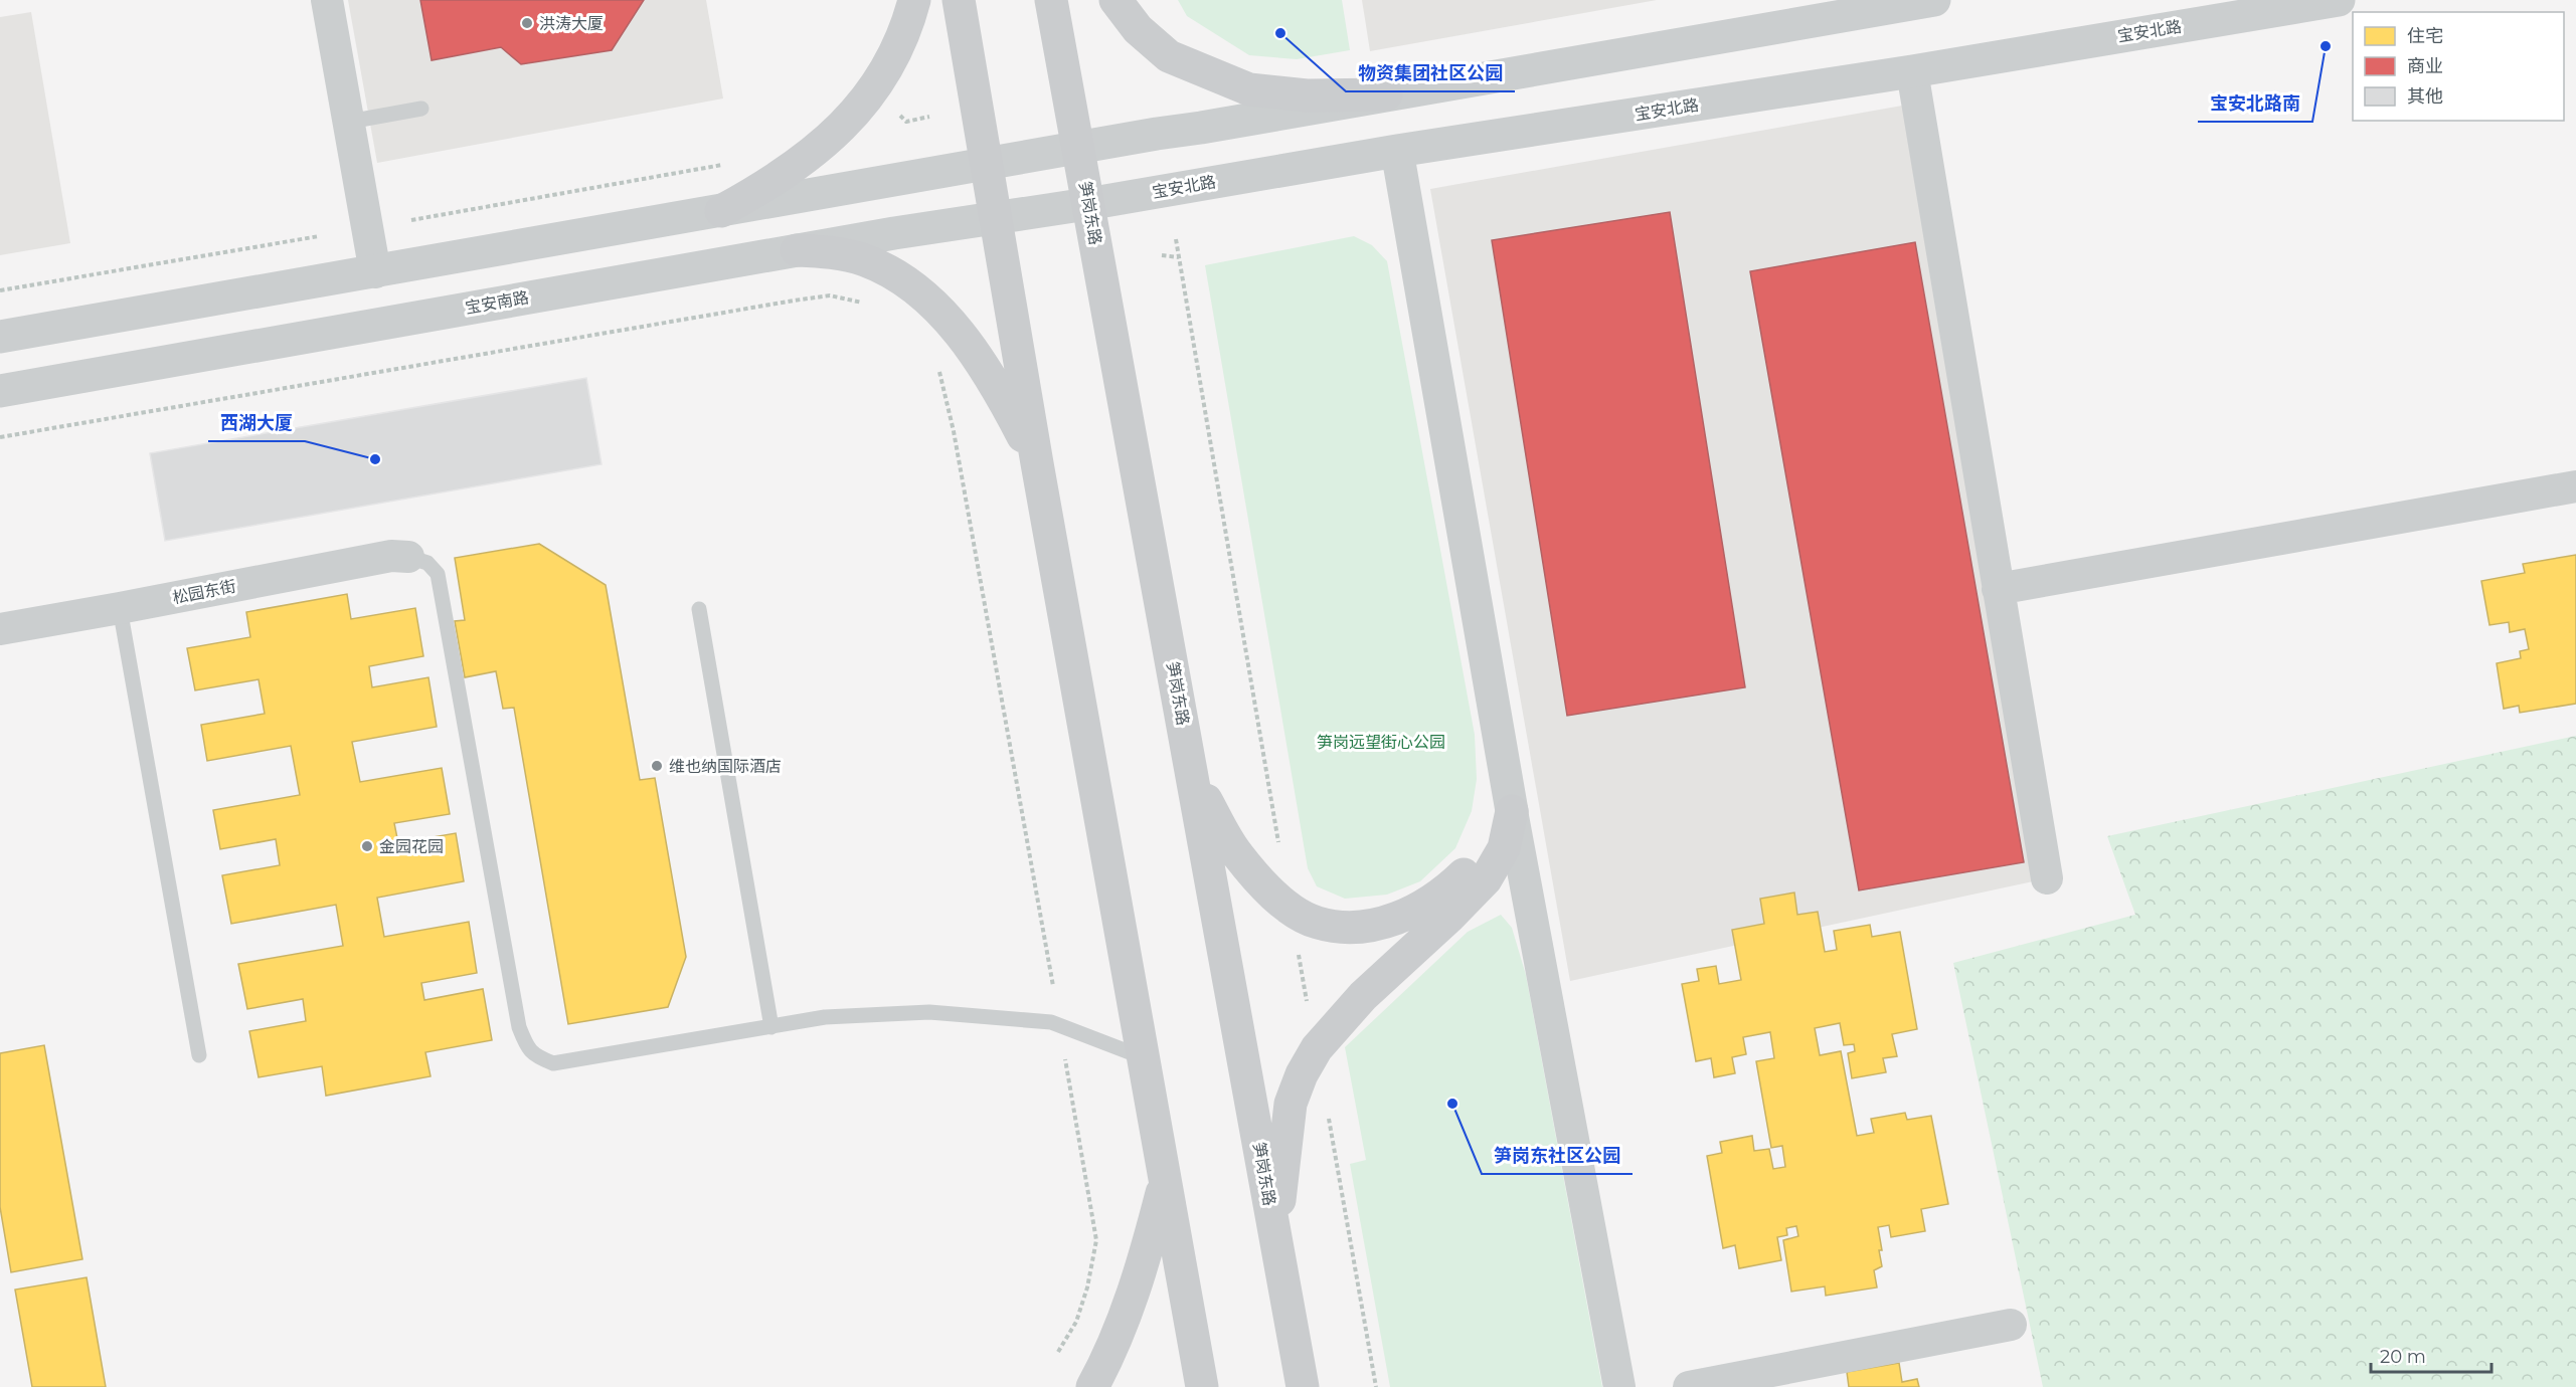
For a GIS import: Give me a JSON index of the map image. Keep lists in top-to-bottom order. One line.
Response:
{"streets":{"main road":["笋岗东路"],"street":["宝安北路","宝安南路","松园东街"]},"crossings":[["宝安北路","笋岗东路"],["宝安北路","宝安南路"]],"parks":["笋岗远望街心公园"],"places":["洪涛大厦","物资集团社区公园","宝安北路南","西湖大厦","维也纳国际酒店","金园花园","笋岗东社区公园"],"legend":["住宅","商业","其他"],"scale_bar":"20 m"}
